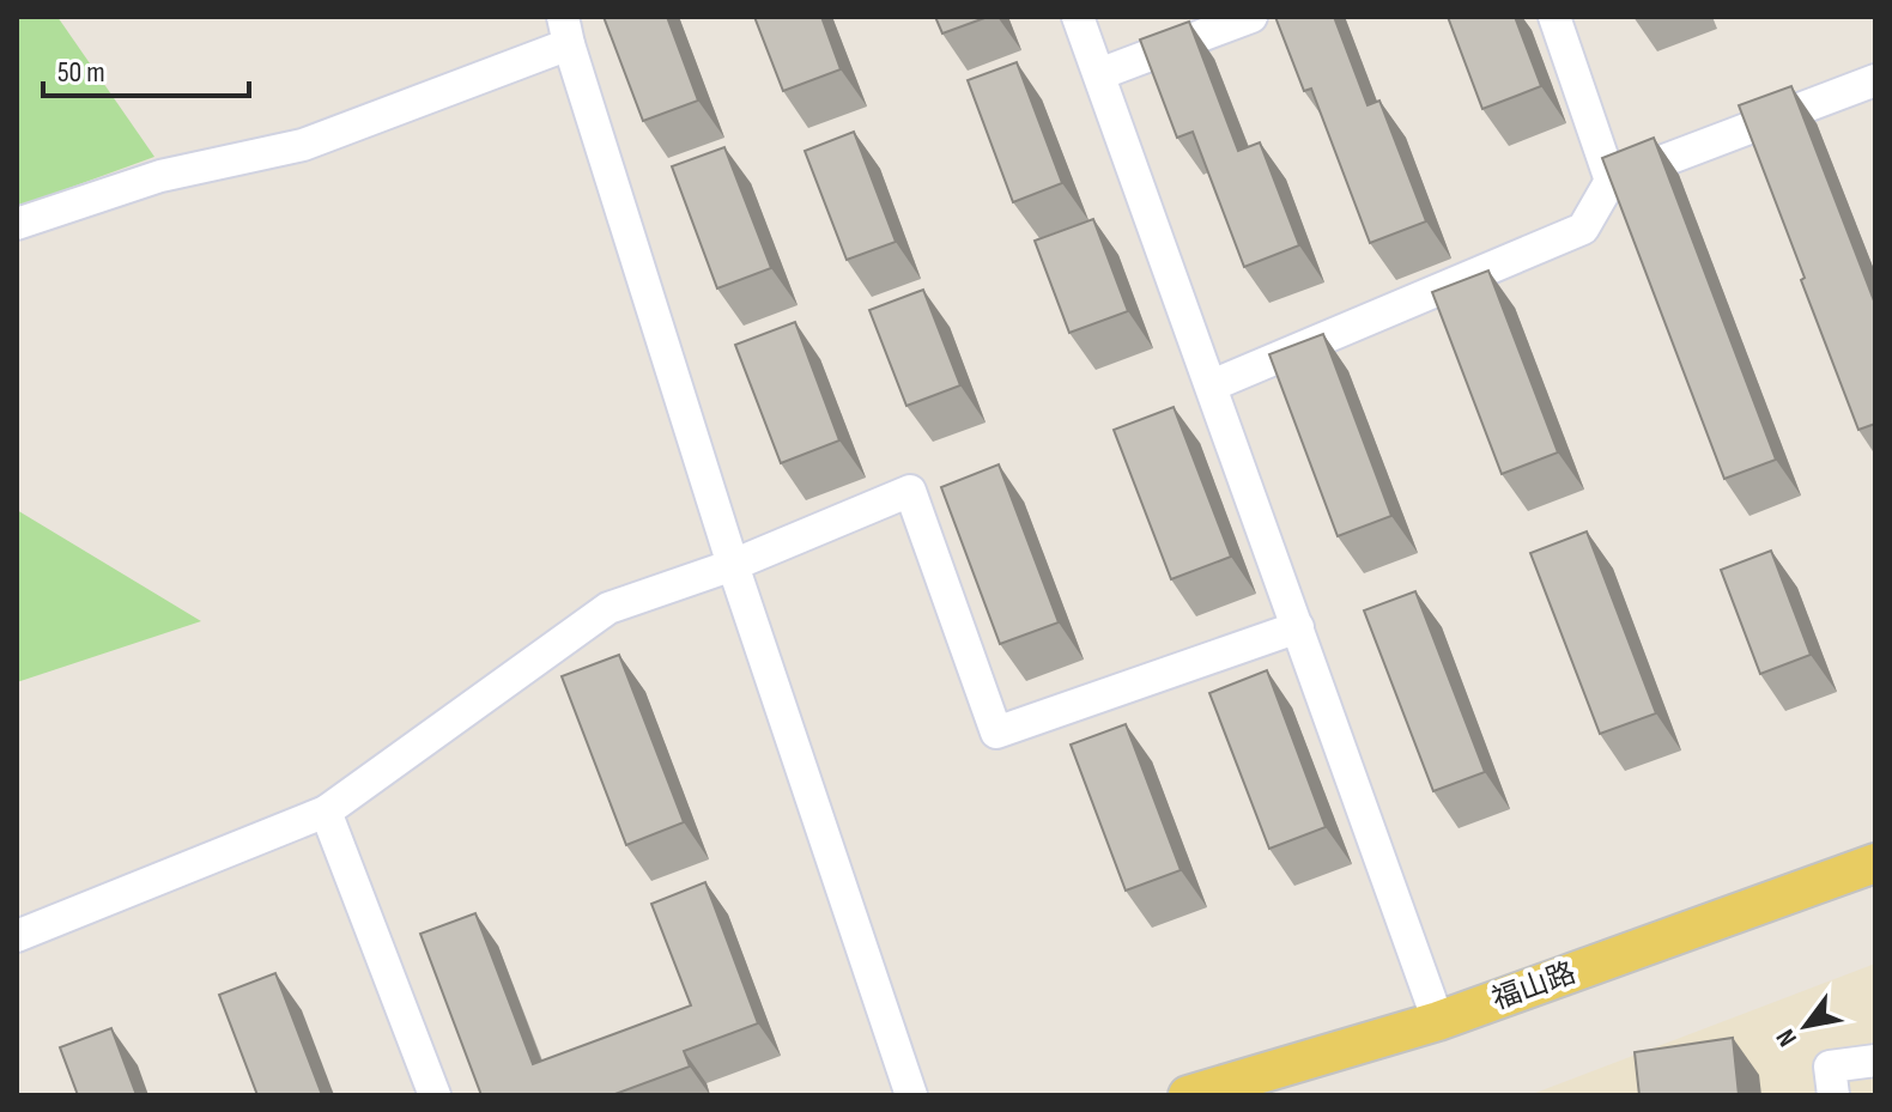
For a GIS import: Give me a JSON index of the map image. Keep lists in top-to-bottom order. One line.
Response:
{"streets":{"main road":["福山路"]},"scale_bar":"50 m","north":"bottom left"}
